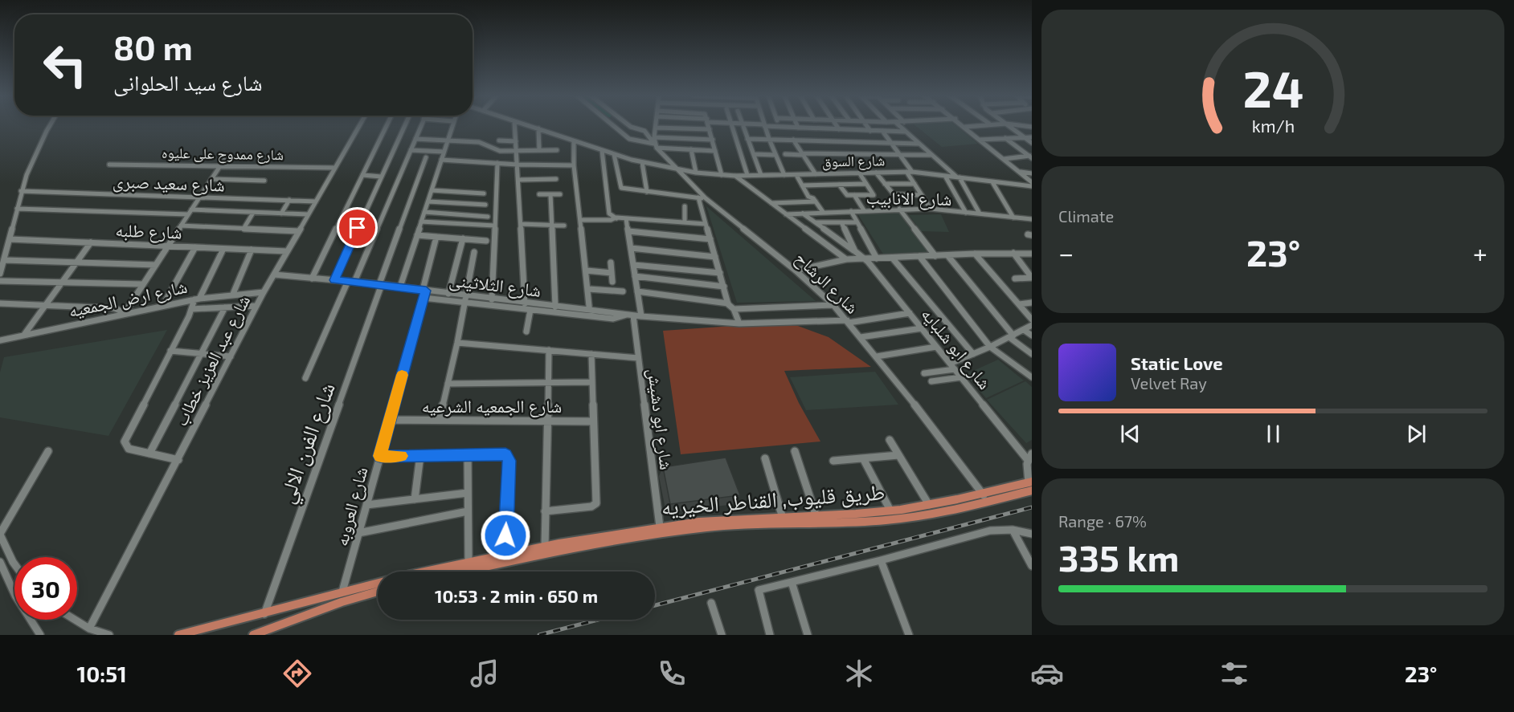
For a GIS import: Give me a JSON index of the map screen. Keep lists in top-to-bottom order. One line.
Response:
{"streets":{"main road":["طريق قليوب, القناطر الخيريه"],"street":["شارع ممدوح على عليوه","شارع السوق","شارع سعيد صبرى","شارع الانابيب","شارع طلبه","شارع الرشاح","شارع الثلاثينى","شارع ارض الجمعيه","شارع ابو شلبايه","شارع عبد العزيز خطاب","شارع الجمعيه الشرعيه","شارع ابو دشيش","شارع الفرن الالي","شارع العروبه"]},"crossings":[["شارع ممدوح على عليوه","شارع عبد العزيز خطاب"],["شارع السوق","شارع الرشاح"],["شارع سعيد صبرى","شارع عبد العزيز خطاب"],["شارع طلبه","شارع عبد العزيز خطاب"],["شارع الرشاح","شارع الثلاثينى"],["شارع الرشاح","طريق قليوب, القناطر الخيريه"],["شارع الثلاثينى","شارع ابو شلبايه"],["شارع الثلاثينى","شارع عبد العزيز خطاب"],["شارع الثلاثينى","شارع ابو دشيش"],["شارع الثلاثينى","شارع الفرن الالي"],["شارع الثلاثينى","شارع العروبه"],["شارع ارض الجمعيه","شارع عبد العزيز خطاب"],["شارع الجمعيه الشرعيه","شارع العروبه"],["شارع ابو دشيش","طريق قليوب, القناطر الخيريه"],["شارع الفرن الالي","طريق قليوب, القناطر الخيريه"],["طريق قليوب, القناطر الخيريه","شارع العروبه"]],"page":{"turn":["80 m","شارع سيد الحلوانى"],"tile":["Climate",["Range · 67%","335 km"]],"heat":["−","23°","+"],"song":["Static Love","Velvet Ray"],"limit":"30","trip":"10:53 · 2 min · 650 m","tabs":["10:51","23°"],"gauge":["24","km/h"]}}
